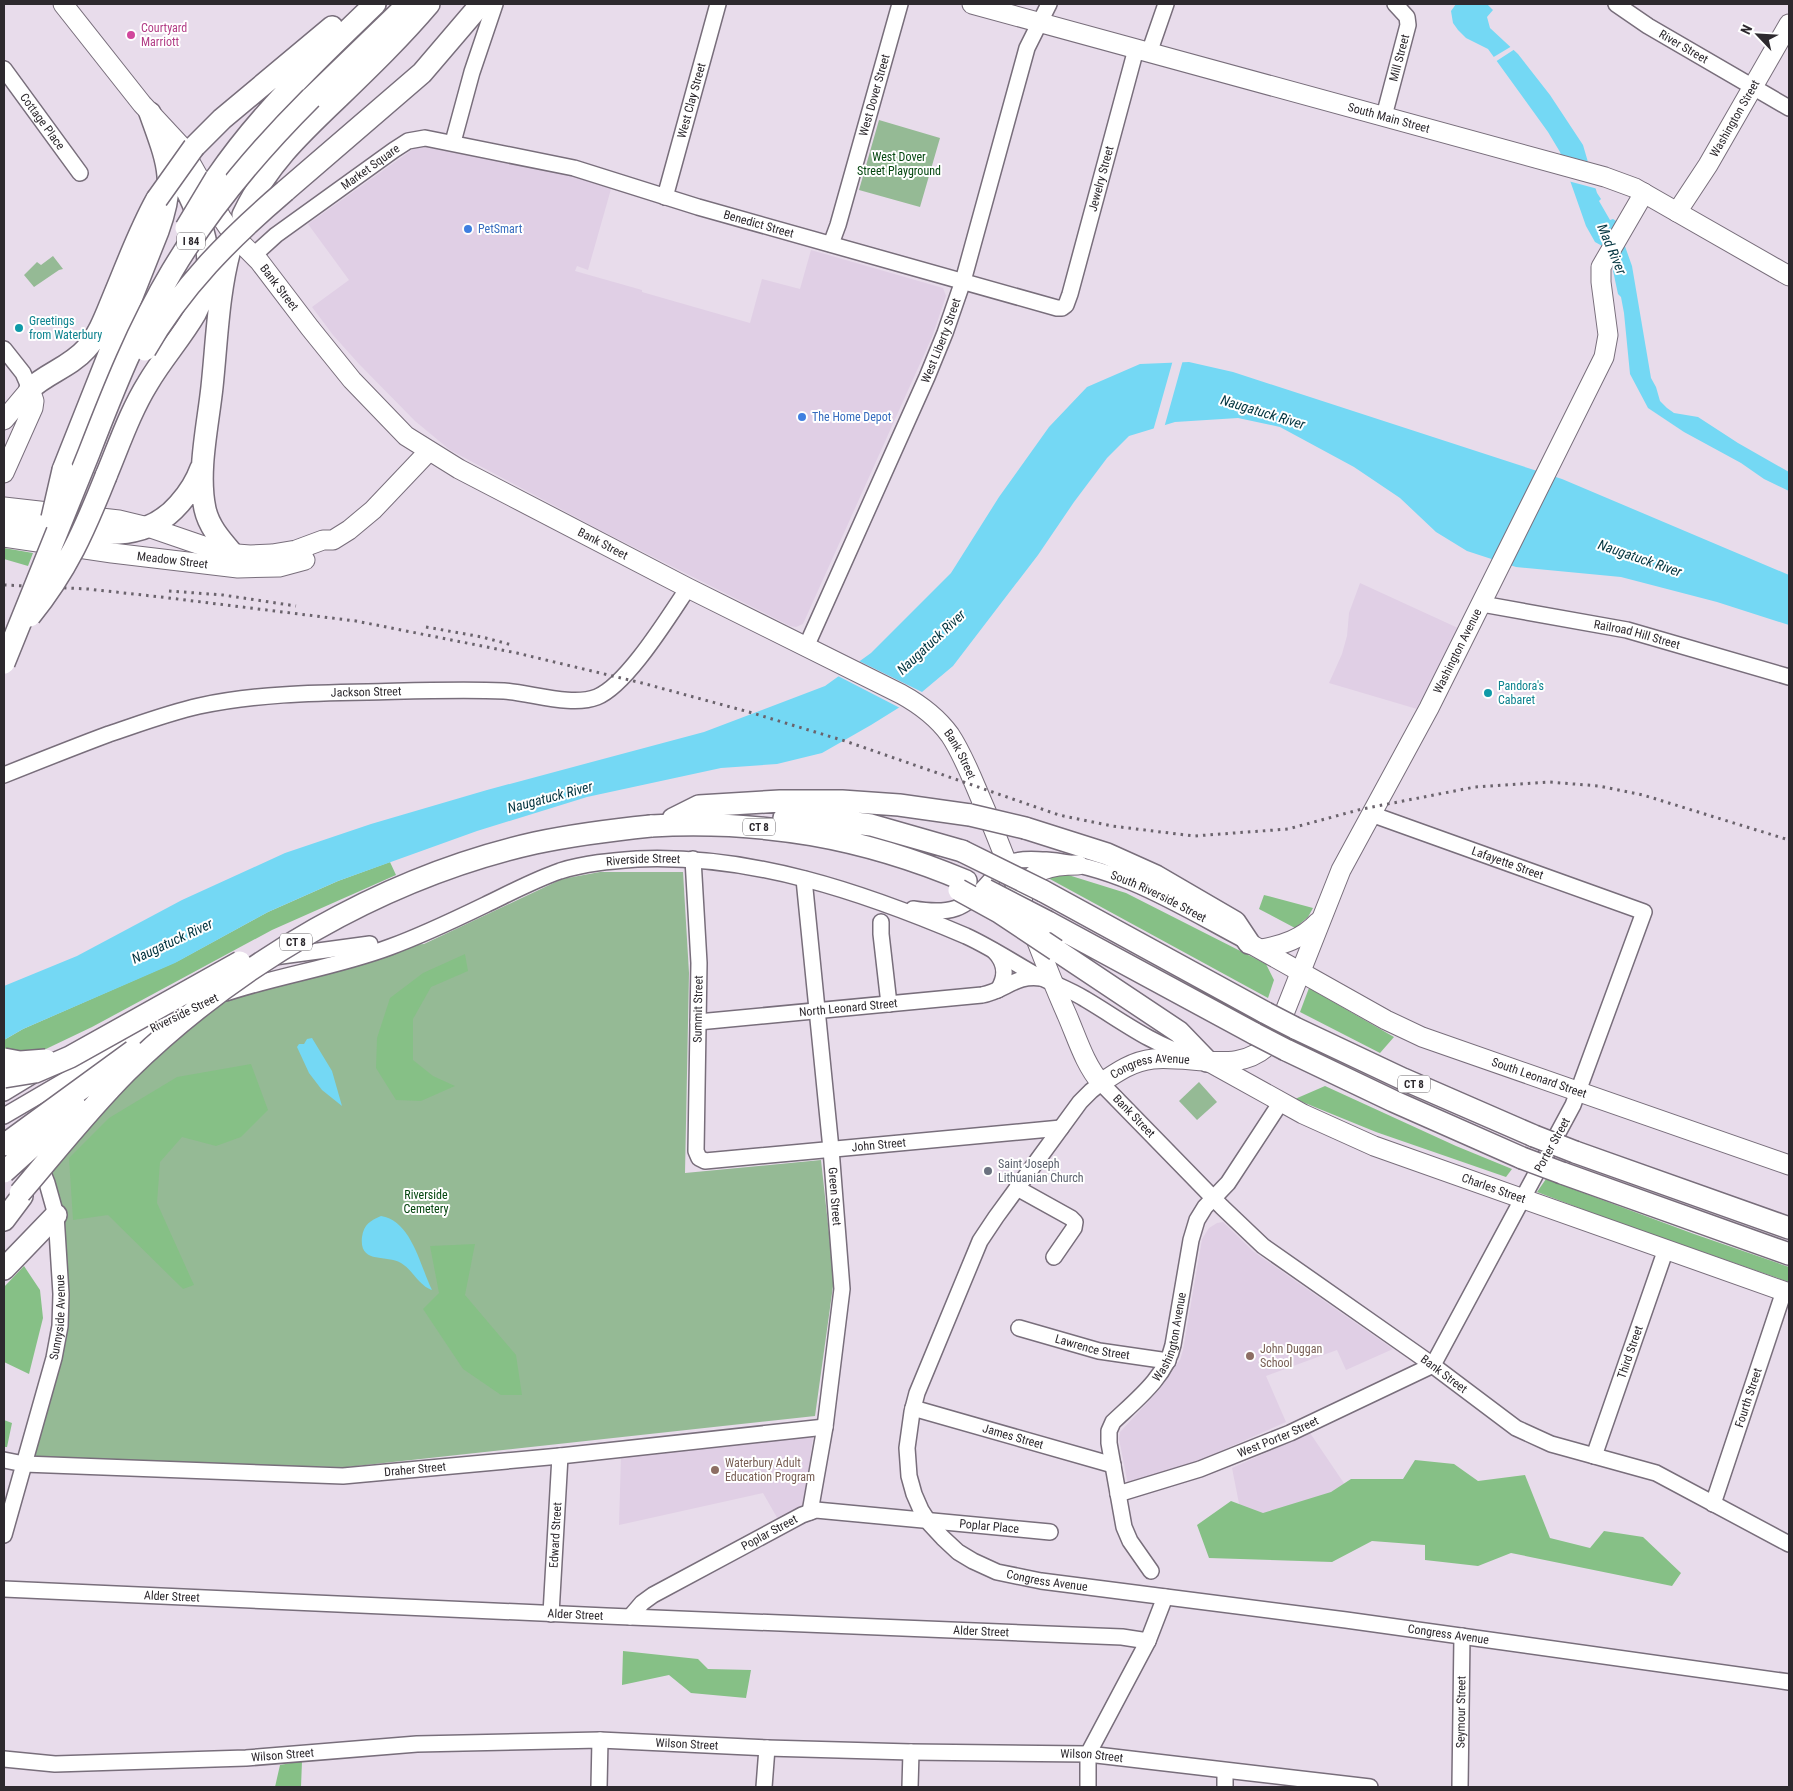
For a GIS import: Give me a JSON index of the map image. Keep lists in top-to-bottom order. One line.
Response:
{"streets":{"highway":["I 84","CT 8"],"main road":["South Main Street","Washington Street","Bank Street","Meadow Street","Washington Avenue","South Riverside Street","Congress Avenue","South Leonard Street","Charles Street"],"street":["River Street","Mill Street","West Dover Street","West Clay Street","Cottage Place","Market Square","Jewelry Street","Benedict Street","West Liberty Street","Railroad Hill Street","Jackson Street","Riverside Street","Lafayette Street","North Leonard Street","Summit Street","John Street","Porter Street","Green Street","Sunnyside Avenue","Lawrence Street","Third Street","Fourth Street","James Street","West Porter Street","Draher Street","Poplar Place","Poplar Street","Edward Street","Alder Street","Seymour Street","Wilson Street"]},"crossings":[["River Street","Washington Street"],["Mill Street","South Main Street"],["West Dover Street","Benedict Street"],["West Clay Street","Benedict Street"],["South Main Street","Washington Street"],["South Main Street","Jewelry Street"],["South Main Street","West Liberty Street"],["South Main Street","Washington Avenue"],["Market Square","Benedict Street"],["Market Square","Bank Street"],["Jewelry Street","Benedict Street"],["Benedict Street","West Liberty Street"],["Bank Street","West Liberty Street"],["Bank Street","Meadow Street"],["Bank Street","Washington Avenue"],["Bank Street","Jackson Street"],["Bank Street","Riverside Street"],["Bank Street","South Riverside Street"],["Bank Street","North Leonard Street"],["Bank Street","Congress Avenue"],["Bank Street","Porter Street"],["Bank Street","Third Street"],["Bank Street","Fourth Street"],["Bank Street","West Porter Street"],["Railroad Hill Street","Washington Avenue"],["Washington Avenue","Lafayette Street"],["Washington Avenue","South Riverside Street"],["Washington Avenue","Congress Avenue"],["Washington Avenue","South Leonard Street"],["Washington Avenue","Charles Street"],["Washington Avenue","Lawrence Street"],["Washington Avenue","James Street"],["Washington Avenue","West Porter Street"],["CT 8","Riverside Street"],["Riverside Street","South Riverside Street"],["Riverside Street","North Leonard Street"],["Riverside Street","Summit Street"],["Riverside Street","Green Street"],["Riverside Street","Sunnyside Avenue"],["Lafayette Street","Porter Street"],["South Riverside Street","South Leonard Street"],["North Leonard Street","Summit Street"],["North Leonard Street","Green Street"],["Summit Street","John Street"],["Congress Avenue","John Street"],["Congress Avenue","Charles Street"],["Congress Avenue","James Street"],["Congress Avenue","Poplar Place"],["Congress Avenue","Poplar Street"],["Congress Avenue","Seymour Street"],["South Leonard Street","Porter Street"],["John Street","Green Street"],["Porter Street","Charles Street"],["Porter Street","West Porter Street"],["Charles Street","Third Street"],["Charles Street","Fourth Street"],["Green Street","Draher Street"],["Green Street","Poplar Street"],["Sunnyside Avenue","Draher Street"],["Draher Street","Edward Street"],["Poplar Place","Poplar Street"],["Poplar Street","Alder Street"],["Edward Street","Alder Street"]],"water":["Mad River","Naugatuck River"],"parks":["West Dover Street Playground","Riverside Cemetery"],"places":["Courtyard Marriott","PetSmart","Greetings from Waterbury","The Home Depot","Pandora's Cabaret","Saint Joseph Lithuanian Church","John Duggan School","Waterbury Adult Education Program"],"north":"top left"}
